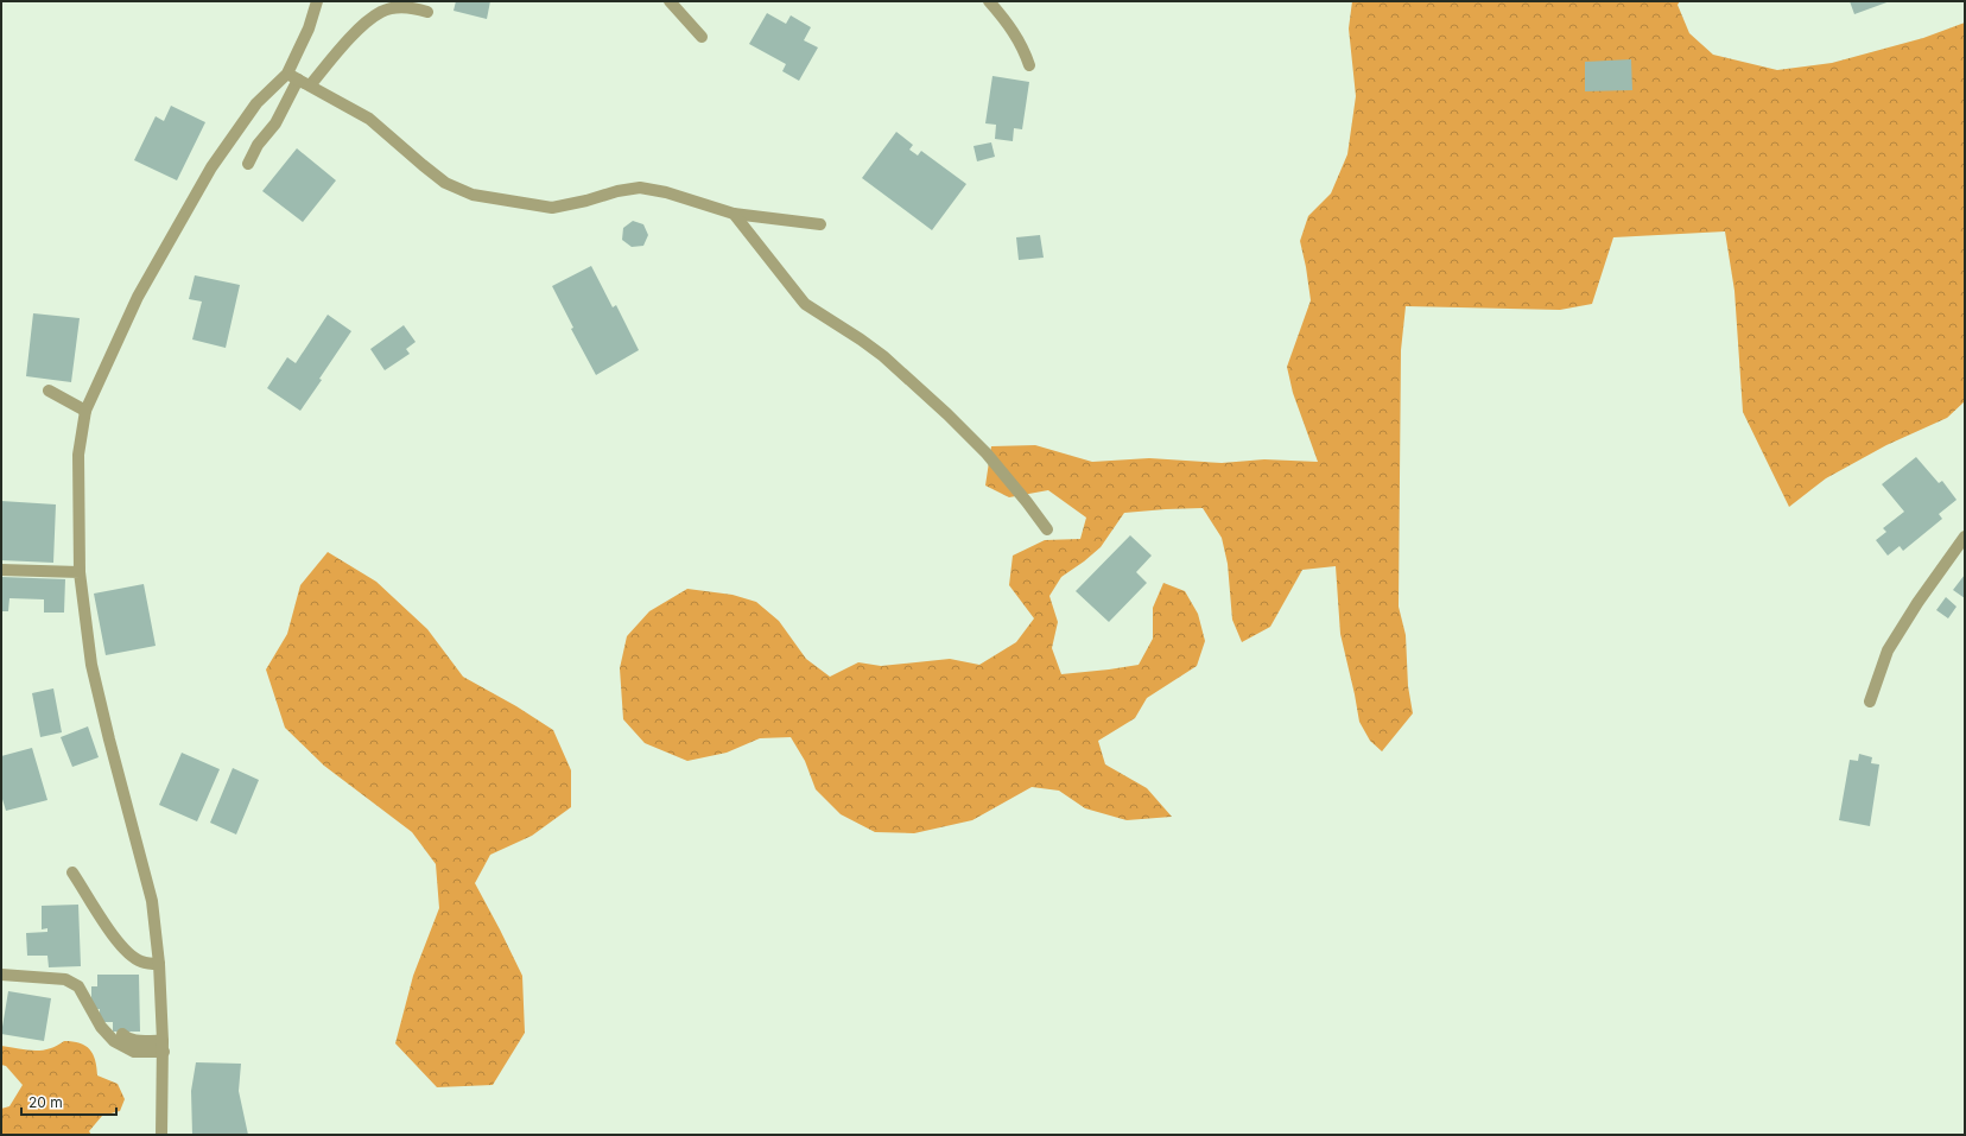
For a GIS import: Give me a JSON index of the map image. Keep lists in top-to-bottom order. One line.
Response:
{"scale_bar":"20 m"}
